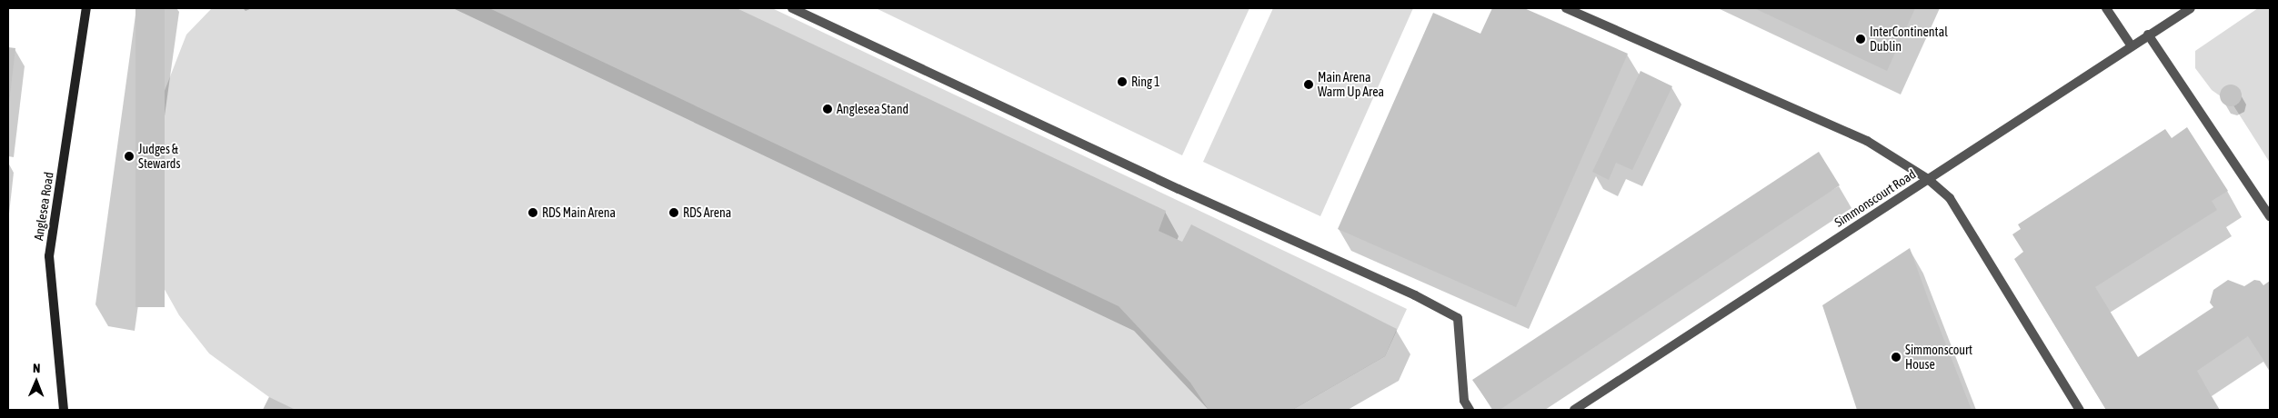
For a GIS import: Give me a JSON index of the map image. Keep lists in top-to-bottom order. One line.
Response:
{"streets":{"main road":["Anglesea Road"],"street":["Simmonscourt Road"]},"places":["InterContinental Dublin","Ring 1","Main Arena Warm Up Area","Anglesea Stand","Judges & Stewards","RDS Main Arena","RDS Arena","Simmonscourt House"],"north":"top"}
